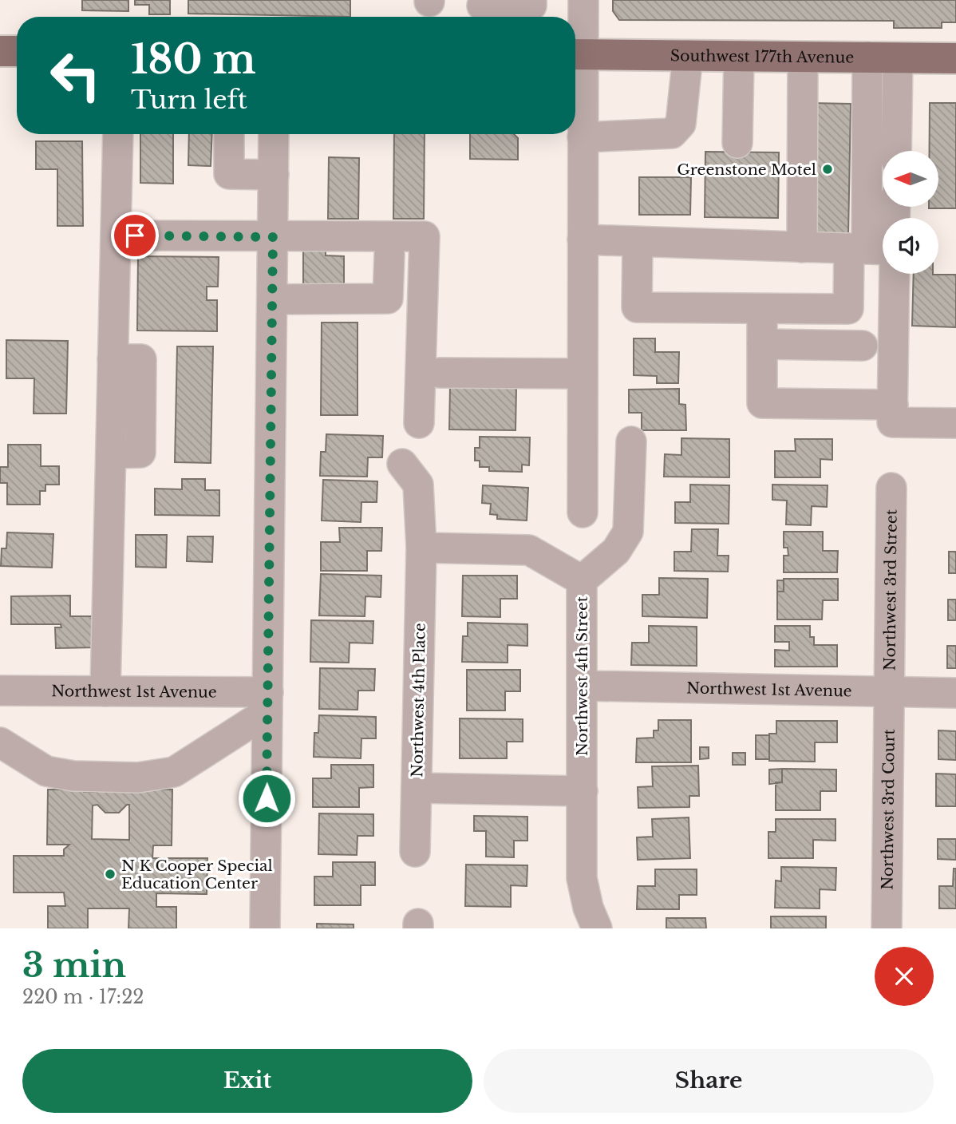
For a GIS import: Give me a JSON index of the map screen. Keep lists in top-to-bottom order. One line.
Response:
{"streets":{"main road":["Southwest 177th Avenue"],"street":["Northwest 3rd Street","Northwest 4th Street","Northwest 1st Avenue","Northwest 4th Place","Northwest 3rd Court"]},"crossings":[["Northwest 3rd Street","Northwest 1st Avenue"],["Northwest 3rd Street","Northwest 3rd Court"],["Northwest 4th Street","Northwest 1st Avenue"],["Northwest 1st Avenue","Northwest 3rd Court"]],"places":["Greenstone Motel","N K Cooper Special Education Center"],"north":"left","page":{"turn":["180 m","Turn left"],"heading":["3 min","220 m · 17:22"],"buttons":["Exit","Share"]}}
